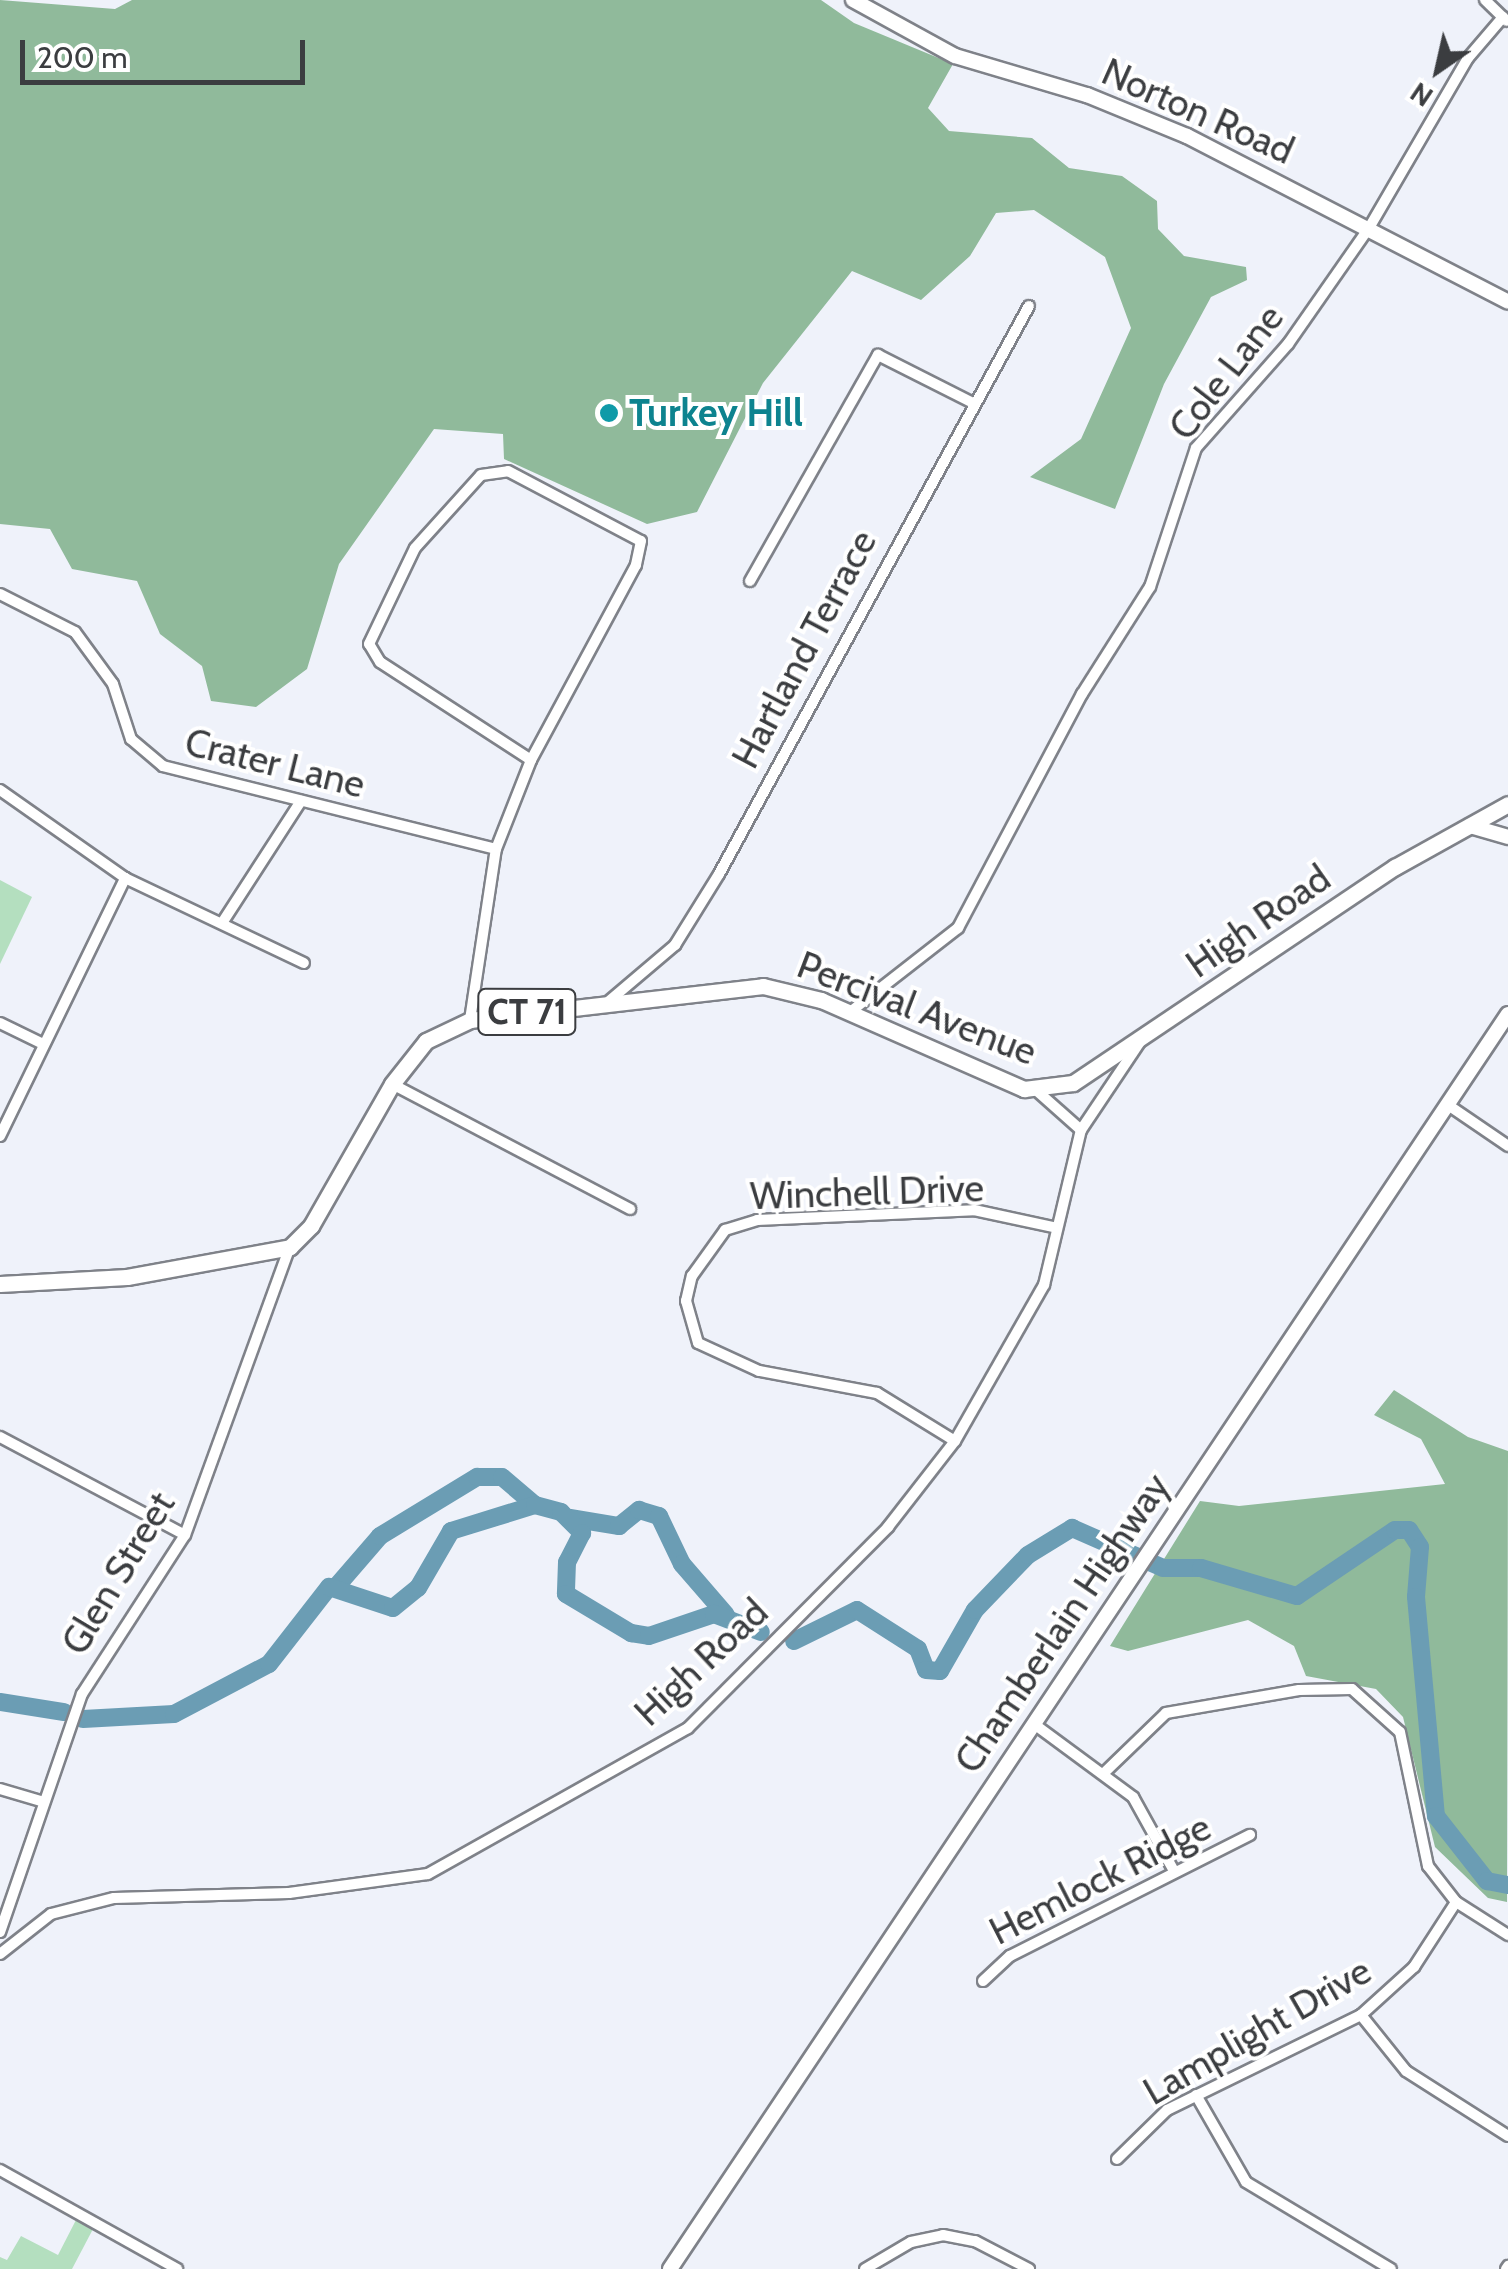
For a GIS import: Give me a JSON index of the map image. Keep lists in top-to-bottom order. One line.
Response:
{"streets":{"main road":["Norton Road","High Road","Percival Avenue","CT 71","Chamberlain Highway"],"street":["Cole Lane","Hartland Terrace","Crater Lane","Winchell Drive","Glen Street","Hemlock Ridge","Lamplight Drive"]},"crossings":[["Norton Road","Cole Lane"],["Cole Lane","Percival Avenue"],["Hartland Terrace","Percival Avenue"],["High Road","Percival Avenue"],["High Road","Winchell Drive"],["Percival Avenue","Glen Street"]],"places":["Turkey Hill"],"scale_bar":"200 m","north":"bottom left"}
